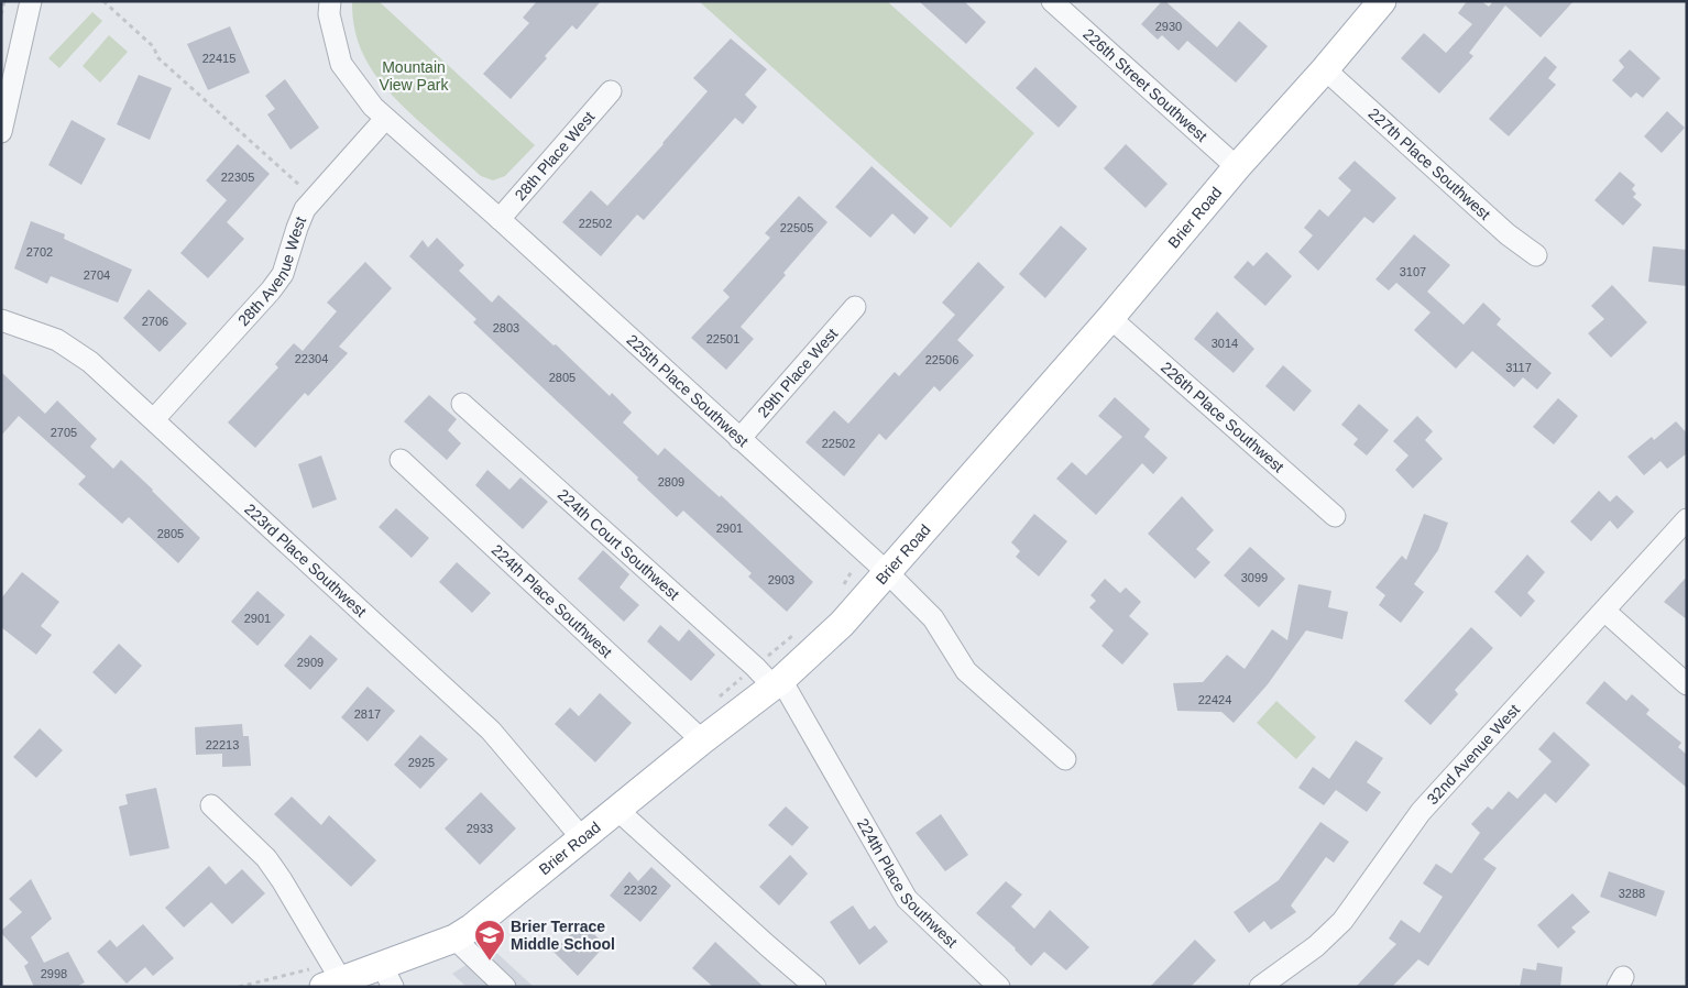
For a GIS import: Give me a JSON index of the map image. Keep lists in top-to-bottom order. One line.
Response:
{"streets":{"main road":["Brier Road"],"street":["226th Street Southwest","28th Place West","227th Place Southwest","28th Avenue West","29th Place West","225th Place Southwest","226th Place Southwest","224th Court Southwest","223rd Place Southwest","224th Place Southwest","32nd Avenue West"]},"crossings":[["226th Street Southwest","Brier Road"],["28th Place West","225th Place Southwest"],["227th Place Southwest","Brier Road"],["Brier Road","225th Place Southwest"],["Brier Road","226th Place Southwest"],["Brier Road","224th Court Southwest"],["Brier Road","223rd Place Southwest"],["Brier Road","224th Place Southwest"],["28th Avenue West","225th Place Southwest"],["28th Avenue West","223rd Place Southwest"],["29th Place West","225th Place Southwest"],["224th Court Southwest","224th Place Southwest"]],"parks":["Mountain View Park"],"places":{"school or university":["Brier Terrace Middle School"]},"house_numbers":["2930","22415","22305","22502","22505","2702","3107","2704","2706","2803","22501","3014","22304","22506","3117","2805","2705","22502","2809","2901","2805","3099","2903","2901","2909","22424","2817","22213","2925","2933","22302","3288","2998"]}
